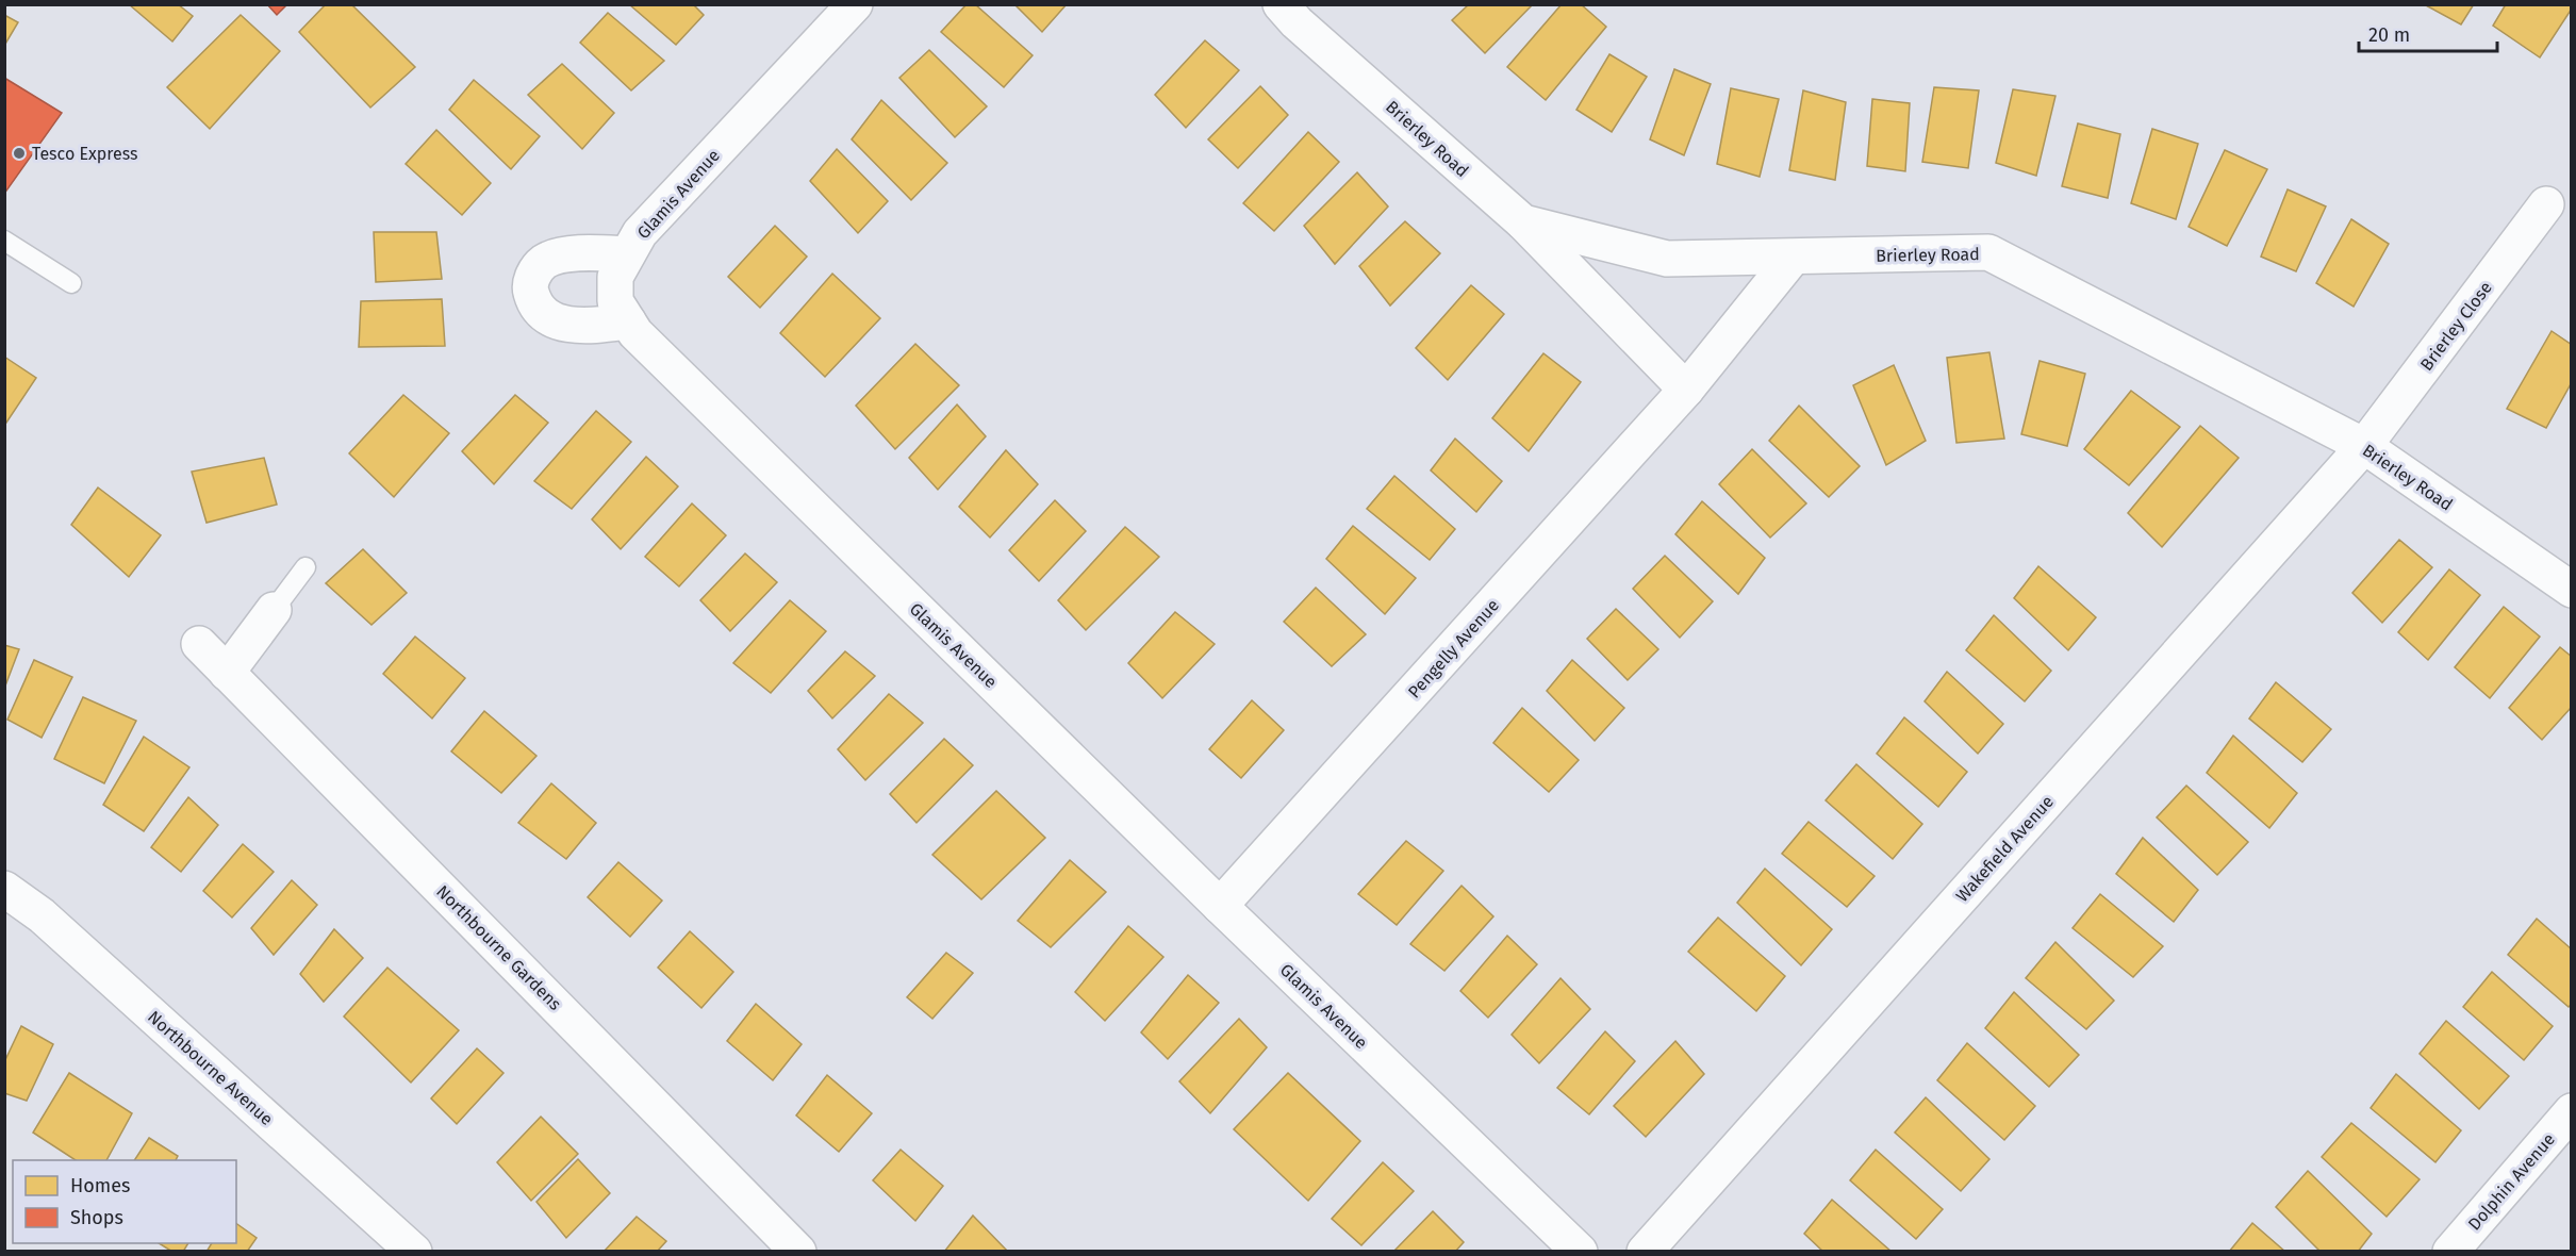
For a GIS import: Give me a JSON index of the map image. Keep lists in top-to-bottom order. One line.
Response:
{"streets":{"street":["Brierley Road","Glamis Avenue","Brierley Close","Pengelly Avenue","Wakefield Avenue","Northbourne Gardens","Northbourne Avenue","Dolphin Avenue"]},"crossings":[["Brierley Road","Brierley Close"],["Brierley Road","Pengelly Avenue"],["Brierley Road","Wakefield Avenue"],["Glamis Avenue","Pengelly Avenue"],["Brierley Close","Wakefield Avenue"]],"places":["Tesco Express"],"legend":["Homes","Shops"],"scale_bar":"20 m"}
